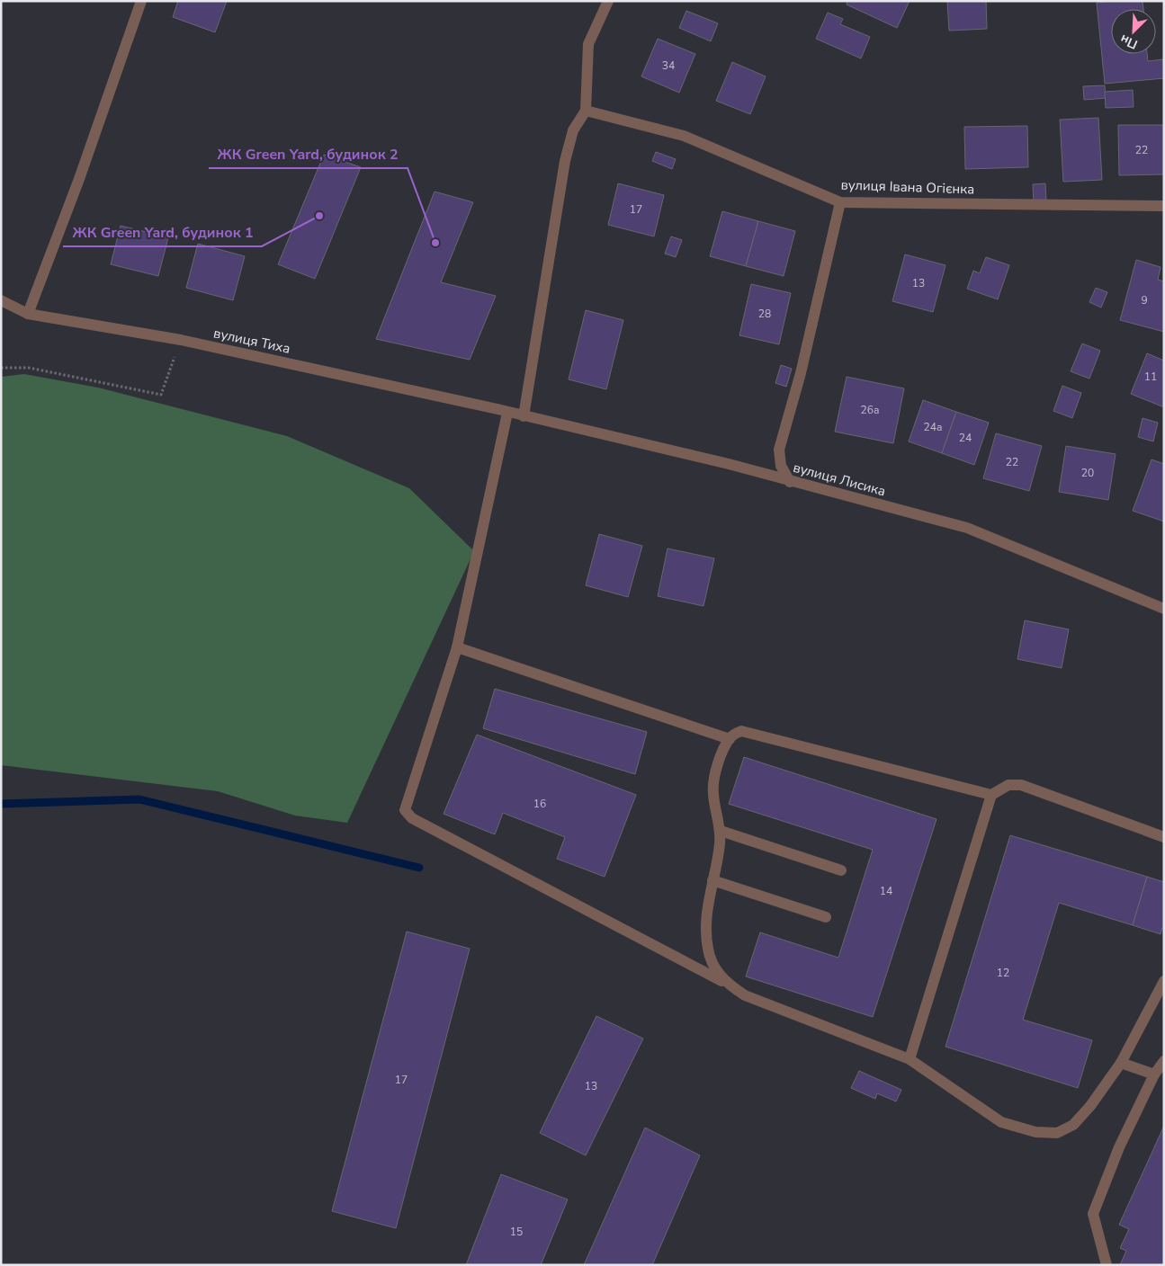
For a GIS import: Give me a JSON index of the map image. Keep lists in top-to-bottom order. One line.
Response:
{"streets":{"street":["вулиця Івана Огієнка","вулиця Тиха","вулиця Лисика"]},"crossings":[["вулиця Тиха","вулиця Лисика"]],"places":["ЖК Green Yard, будинок 1","ЖК Green Yard, будинок 2"],"house_numbers":["34","22","17","13","9","28","11","26а","24а","24","22","20","16","14","12","17","13","15"],"north":"bottom left"}
